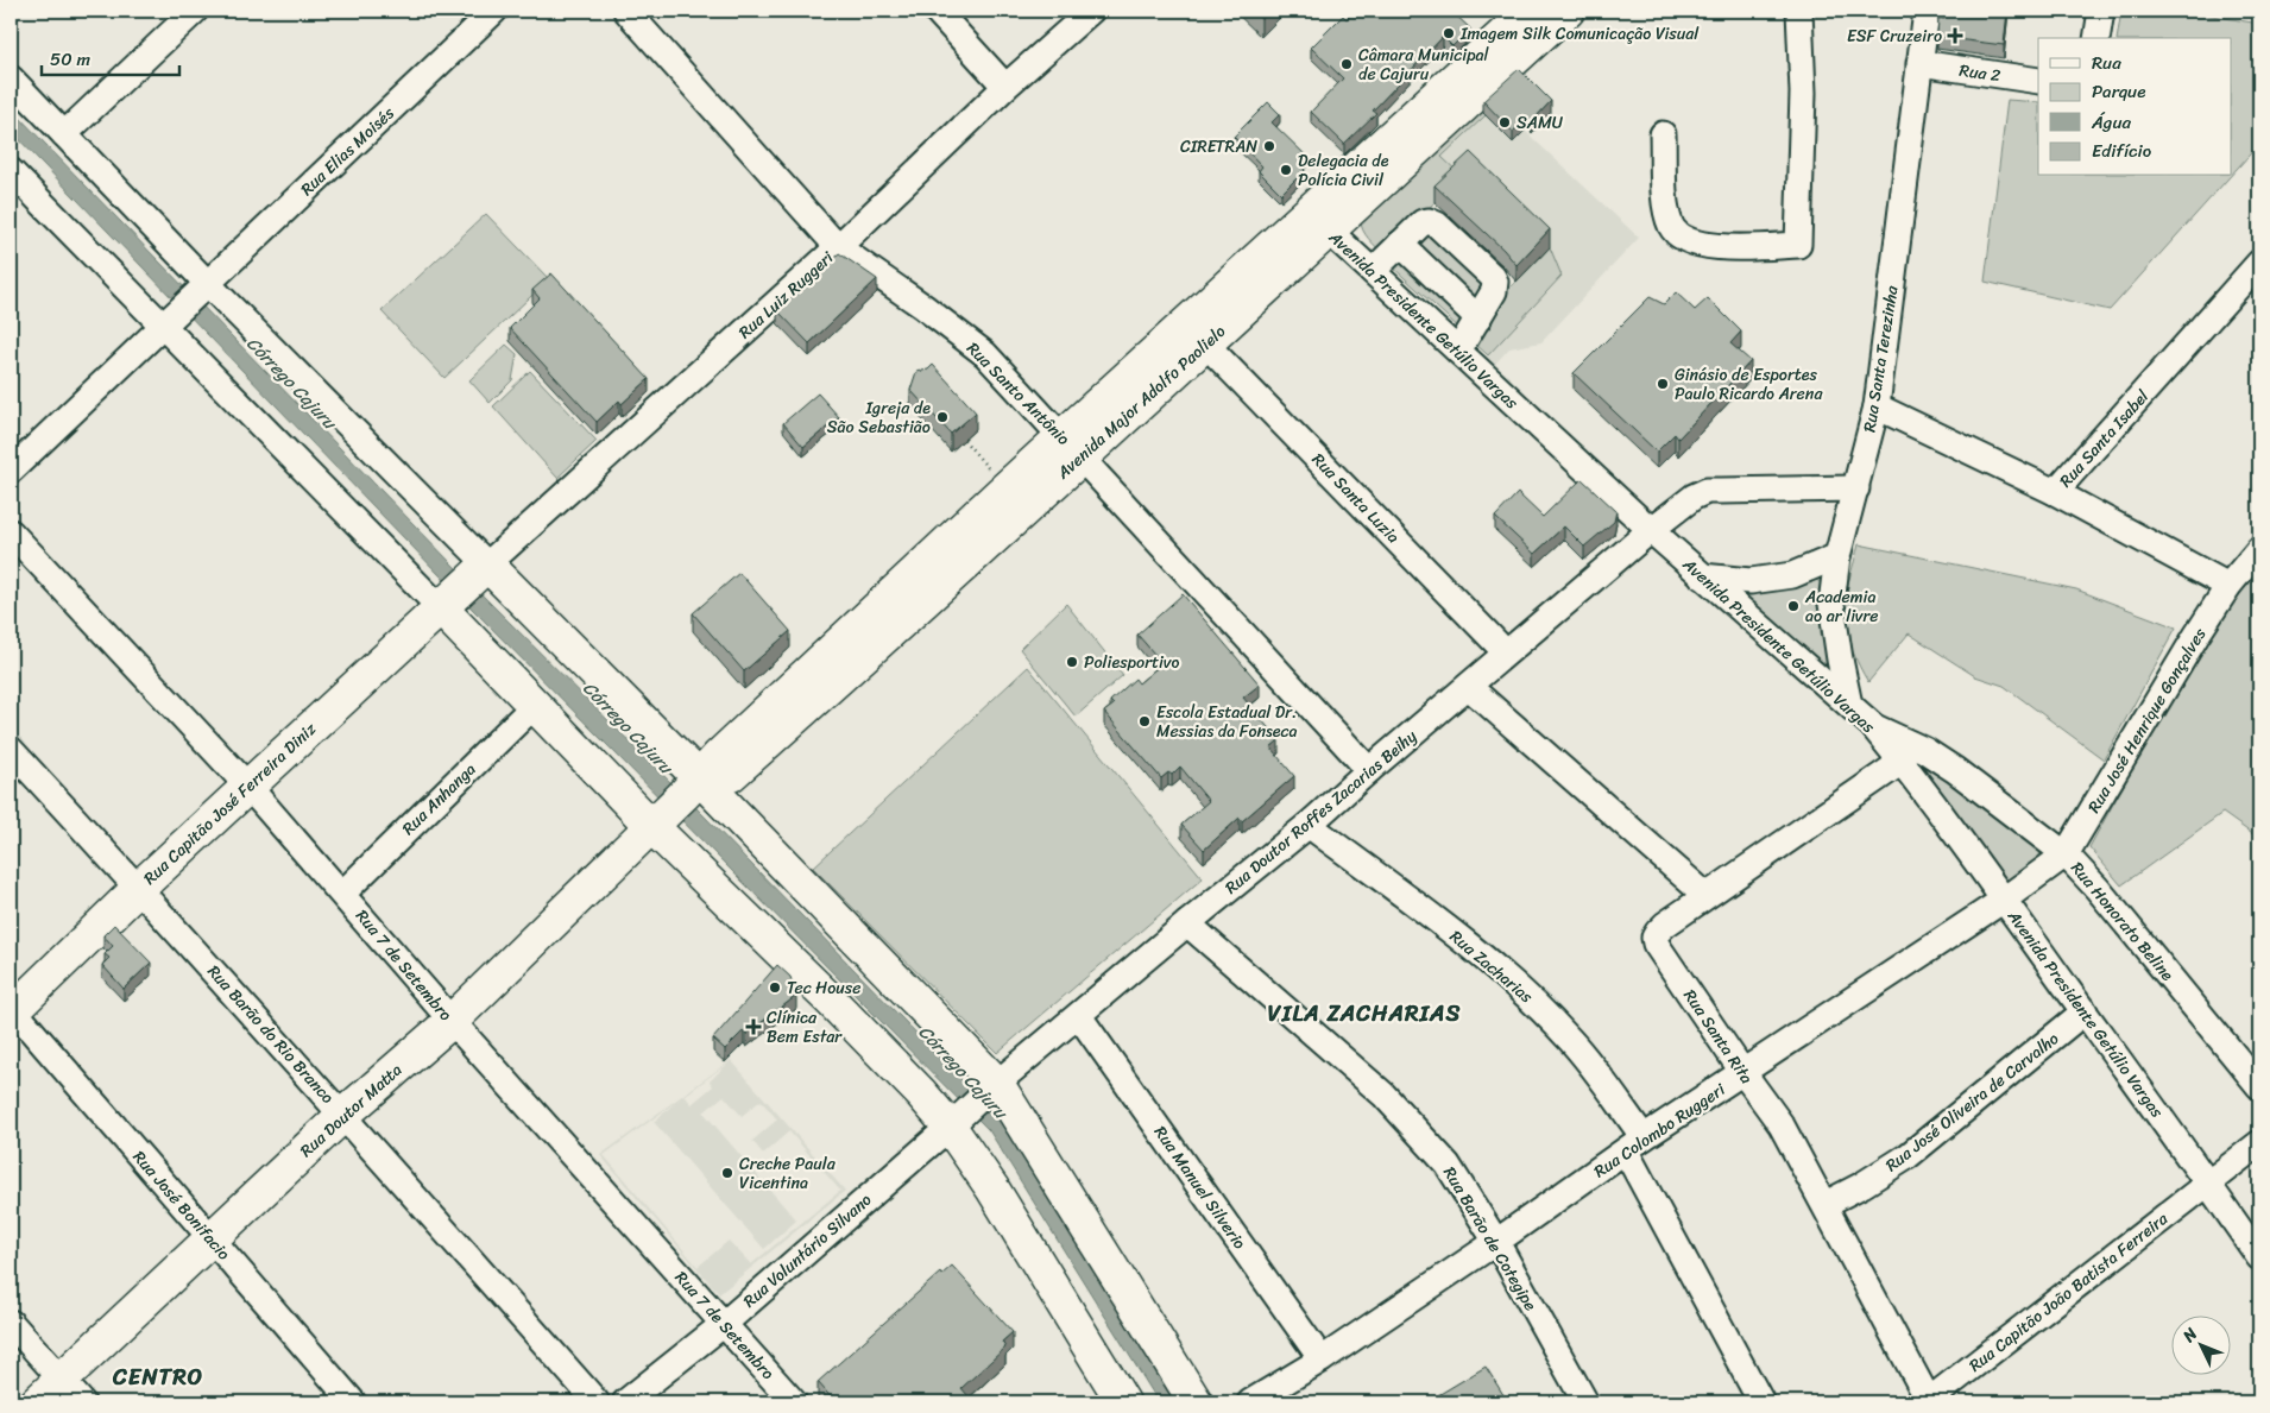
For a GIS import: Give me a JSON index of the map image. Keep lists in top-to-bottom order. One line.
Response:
{"streets":{"main road":["Avenida Major Adolfo Paolielo","Rua Capitão José Ferreira Diniz","Rua Doutor Matta"],"street":["Rua 2","Rua Elias Moisés","Rua Luiz Ruggeri","Avenida Presidente Getúlio Vargas","Rua Santa Terezinha","Rua Santo Antônio","Rua Santa Isabel","Rua Santa Luzia","Rua José Henrique Gonçalves","Rua Anhanga","Rua Doutor Roffes Zacarias Beihy","Rua Honorato Beline","Rua 7 de Setembro","Rua Zacharias","Rua Barão do Rio Branco","Rua Santa Rita","Rua José Oliveira de Carvalho","Rua Colombo Ruggeri","Rua Manuel Silverio","Rua José Bonifacio","Rua Barão de Cotegipe","Rua Voluntário Silvano","Rua Capitão João Batista Ferreira"]},"crossings":[["Rua 2","Rua Santa Terezinha"],["Rua Luiz Ruggeri","Rua Santo Antônio"],["Rua Luiz Ruggeri","Rua Capitão José Ferreira Diniz"],["Avenida Presidente Getúlio Vargas","Rua Santa Terezinha"],["Avenida Presidente Getúlio Vargas","Avenida Major Adolfo Paolielo"],["Avenida Presidente Getúlio Vargas","Rua Doutor Roffes Zacarias Beihy"],["Avenida Presidente Getúlio Vargas","Rua Honorato Beline"],["Avenida Presidente Getúlio Vargas","Rua Santa Rita"],["Avenida Presidente Getúlio Vargas","Rua José Oliveira de Carvalho"],["Avenida Presidente Getúlio Vargas","Rua Colombo Ruggeri"],["Avenida Presidente Getúlio Vargas","Rua Capitão João Batista Ferreira"],["Rua Santa Terezinha","Rua Santa Isabel"],["Rua Santa Terezinha","Rua Doutor Roffes Zacarias Beihy"],["Rua Santo Antônio","Avenida Major Adolfo Paolielo"],["Rua Santo Antônio","Rua Doutor Roffes Zacarias Beihy"],["Avenida Major Adolfo Paolielo","Rua Santa Luzia"],["Avenida Major Adolfo Paolielo","Rua Doutor Matta"],["Rua Santa Luzia","Rua Doutor Roffes Zacarias Beihy"],["Rua José Henrique Gonçalves","Rua Honorato Beline"],["Rua José Henrique Gonçalves","Rua Colombo Ruggeri"],["Rua Anhanga","Rua 7 de Setembro"],["Rua Capitão José Ferreira Diniz","Rua 7 de Setembro"],["Rua Capitão José Ferreira Diniz","Rua Barão do Rio Branco"],["Rua Capitão José Ferreira Diniz","Rua José Bonifacio"],["Rua Doutor Roffes Zacarias Beihy","Rua Zacharias"],["Rua Doutor Roffes Zacarias Beihy","Rua Manuel Silverio"],["Rua Doutor Roffes Zacarias Beihy","Rua Barão de Cotegipe"],["Rua Doutor Roffes Zacarias Beihy","Rua Voluntário Silvano"],["Rua Honorato Beline","Rua Colombo Ruggeri"],["Rua 7 de Setembro","Rua Doutor Matta"],["Rua 7 de Setembro","Rua Voluntário Silvano"],["Rua Zacharias","Rua Colombo Ruggeri"],["Rua Barão do Rio Branco","Rua Doutor Matta"],["Rua Santa Rita","Rua José Oliveira de Carvalho"],["Rua Santa Rita","Rua Colombo Ruggeri"],["Rua Santa Rita","Rua Capitão João Batista Ferreira"],["Rua Doutor Matta","Rua José Bonifacio"],["Rua Colombo Ruggeri","Rua Manuel Silverio"],["Rua Colombo Ruggeri","Rua Barão de Cotegipe"]],"districts":["VILA ZACHARIAS","CENTRO"],"water":["Córrego Cajuru"],"places":{"other":["Imagem Silk Comunicação Visual","Câmara Municipal de Cajuru","SAMU","CIRETRAN","Delegacia de Polícia Civil","Ginásio de Esportes Paulo Ricardo Arena","Igreja de São Sebastião","Academia ao ar livre","Poliesportivo","Escola Estadual Dr. Messias da Fonseca","Tec House","Creche Paula Vicentina"],"health":["ESF Cruzeiro","Clínica Bem Estar"]},"legend":["Rua","Parque","Água","Edifício"],"scale_bar":"50 m","north":"top left"}
